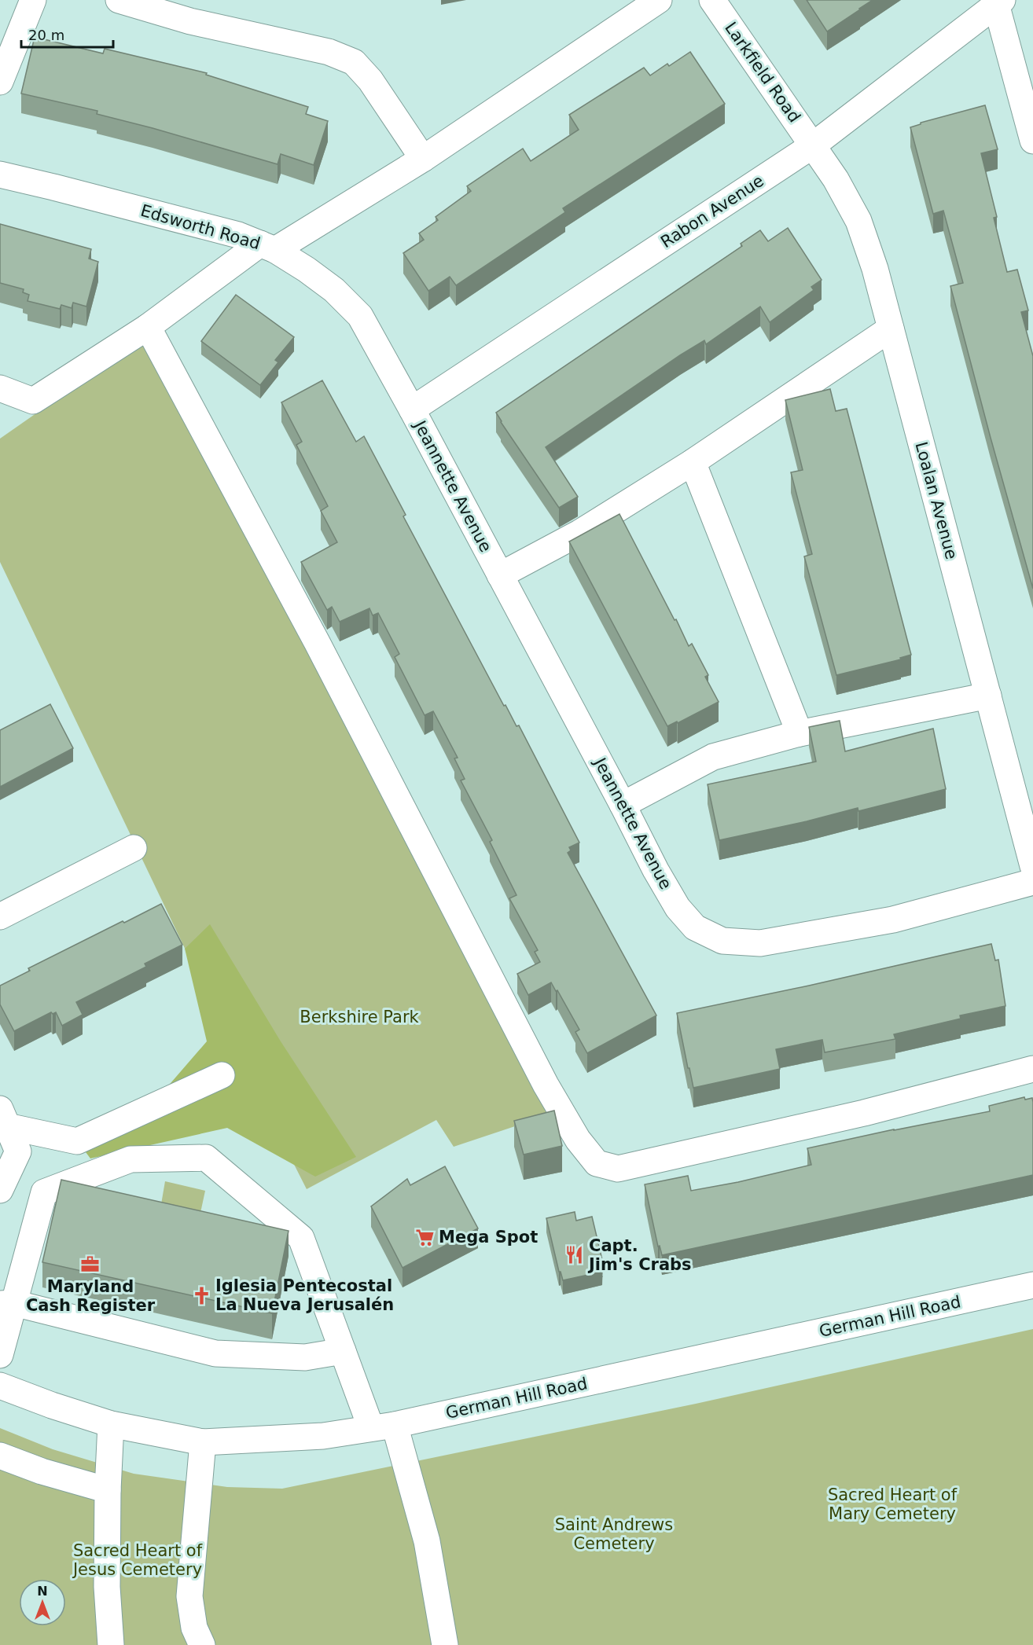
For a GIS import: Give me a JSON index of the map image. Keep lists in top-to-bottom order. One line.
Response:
{"streets":{"street":["Larkfield Road","Rabon Avenue","Edsworth Road","Jeannette Avenue","Loalan Avenue","German Hill Road"]},"crossings":[["Larkfield Road","Rabon Avenue"],["Larkfield Road","Loalan Avenue"],["Rabon Avenue","Edsworth Road"],["Rabon Avenue","Jeannette Avenue"],["Rabon Avenue","Loalan Avenue"],["Edsworth Road","Jeannette Avenue"]],"parks":["Berkshire Park","Sacred Heart of Mary Cemetery","Saint Andrews Cemetery","Sacred Heart of Jesus Cemetery"],"places":{"supermarket":["Mega Spot"],"restaurant":["Capt. Jim's Crabs"],"office":["Maryland Cash Register"],"church":["Iglesia Pentecostal La Nueva Jerusalén"]},"scale_bar":"20 m","north":"top"}
